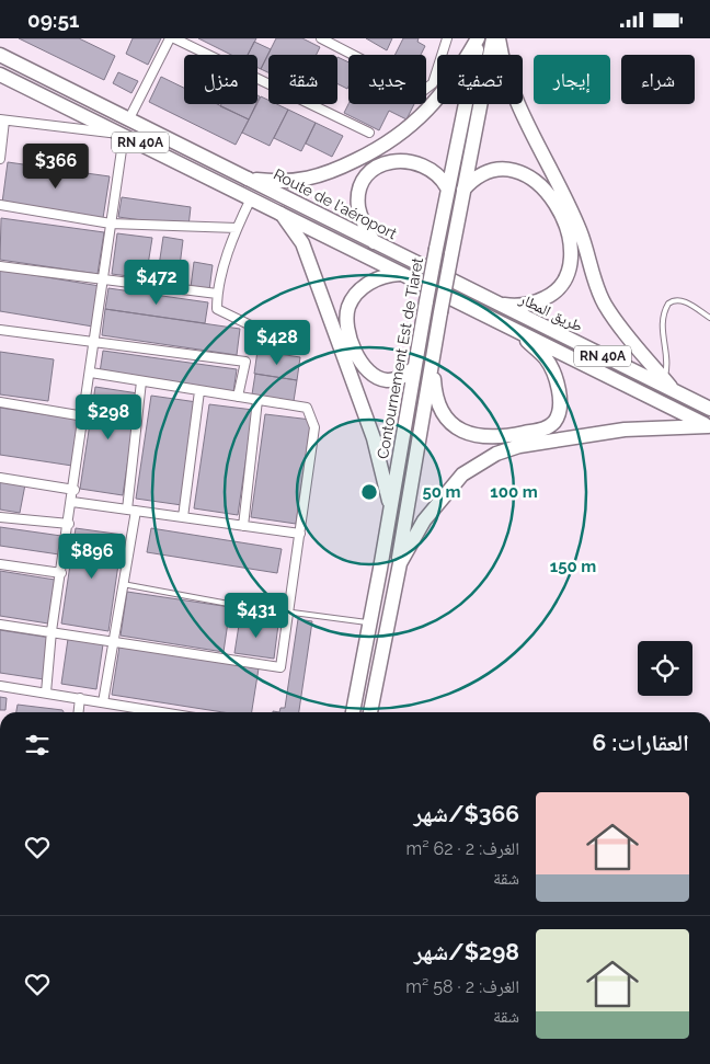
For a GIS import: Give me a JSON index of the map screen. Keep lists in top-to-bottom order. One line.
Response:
{"streets":{"main road":["RN 40A","Route de l'aéroport","طريق المطار","Contournement Est de Tiaret"]},"crossings":[["RN 40A","Route de l'aéroport"],["Route de l'aéroport","طريق المطار"]],"page":{"status":"09:51","chip":["شراء","إيجار","تصفية","جديد","شقة","منزل"],"price":["$366","$472","$428","$298","$896","$431"],"heading":"العقارات: 6","list":[{"name":"$366/شهر","note":"الغرف: 2 · 62 m² · شقة"},{"name":"$298/شهر","note":"الغرف: 2 · 58 m² · شقة"}]},"rings":["50 m","100 m","150 m"]}
